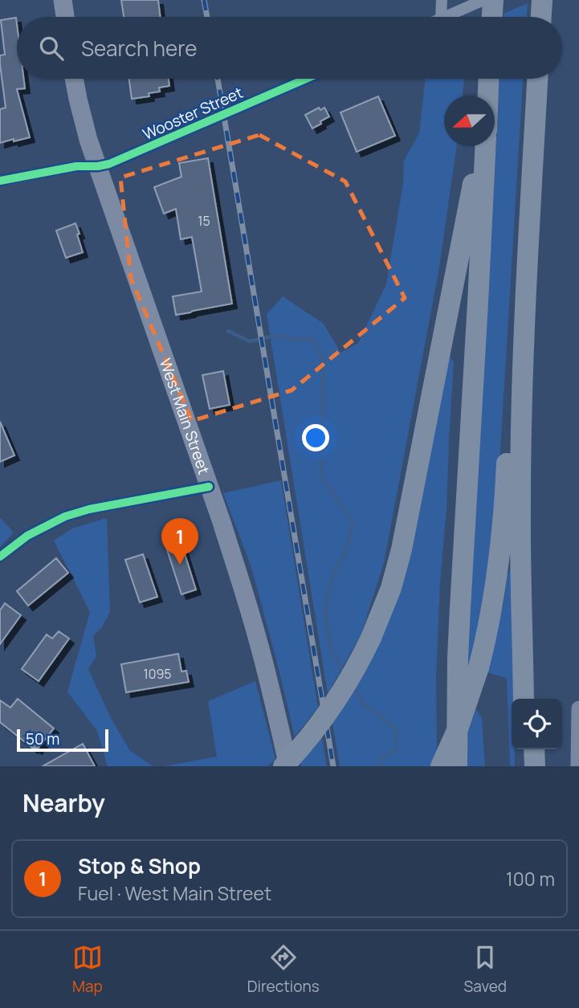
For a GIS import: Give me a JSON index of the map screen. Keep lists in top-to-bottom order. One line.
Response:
{"streets":{"main road":["West Main Street"],"street":["Wooster Street"]},"crossings":[["Wooster Street","West Main Street"]],"house_numbers":["15","1095"],"scale_bar":"50 m","north":"left","page":{"search":"Search here","pins":"1","scale":"50 m","heading":"Nearby","list":[{"mark":"1","name":"Stop & Shop","note":"Fuel · West Main Street","value":"100 m"}],"nav":["Map","Directions","Saved"]}}
